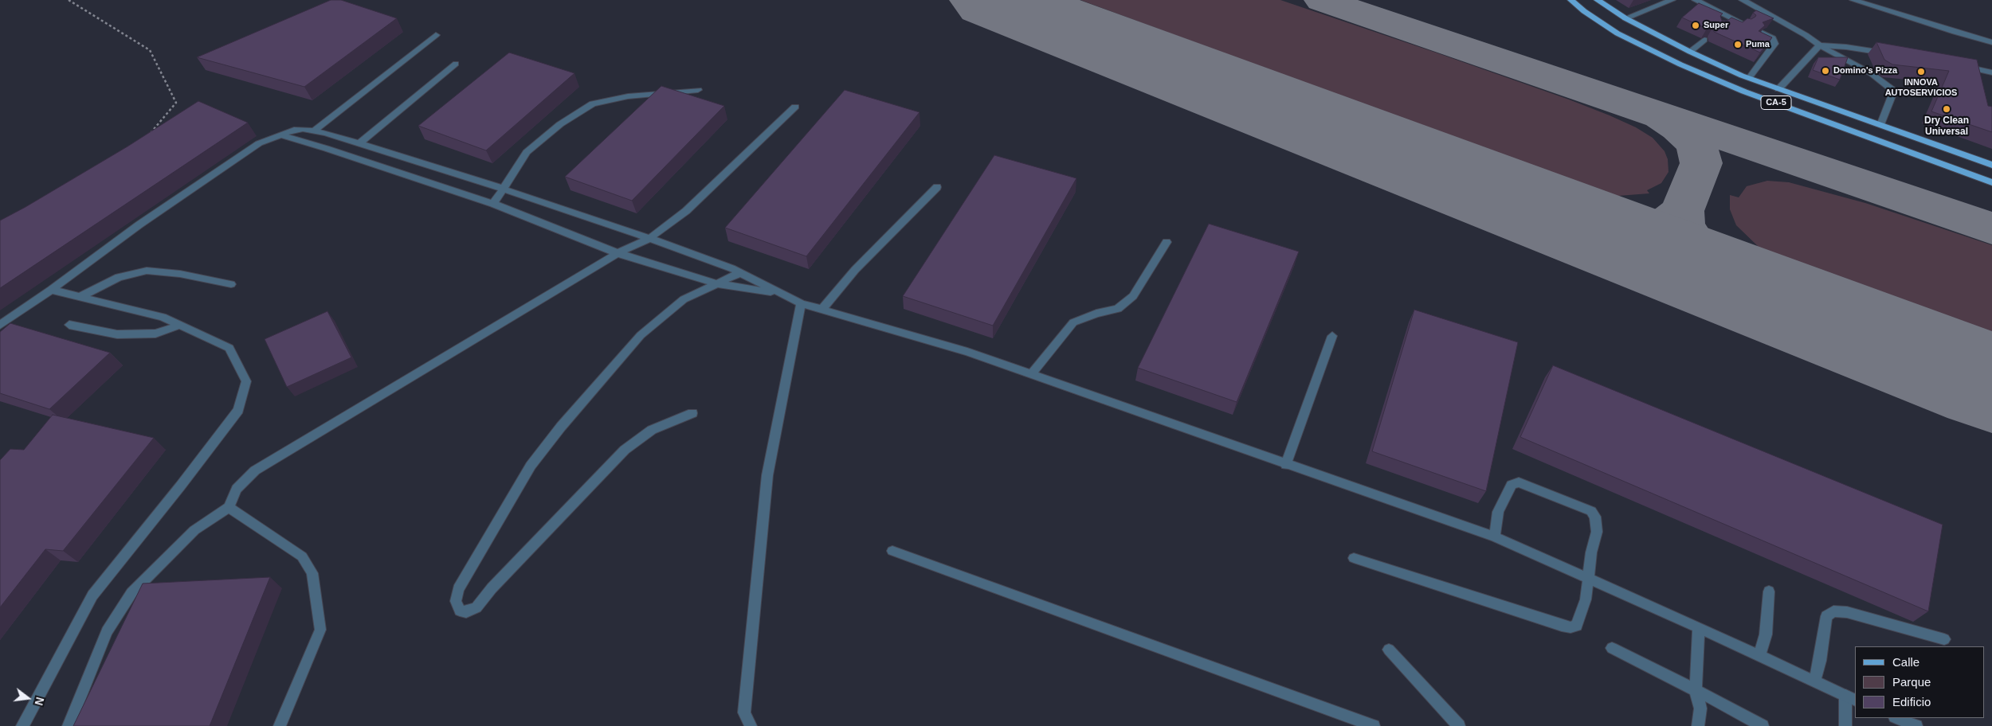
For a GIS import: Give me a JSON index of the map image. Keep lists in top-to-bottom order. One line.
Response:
{"streets":{"main road":["CA-5"]},"places":["Super","Puma","Domino's Pizza","INNOVA AUTOSERVICIOS","Dry Clean Universal"],"legend":["Calle","Parque","Edificio"],"north":"right"}
